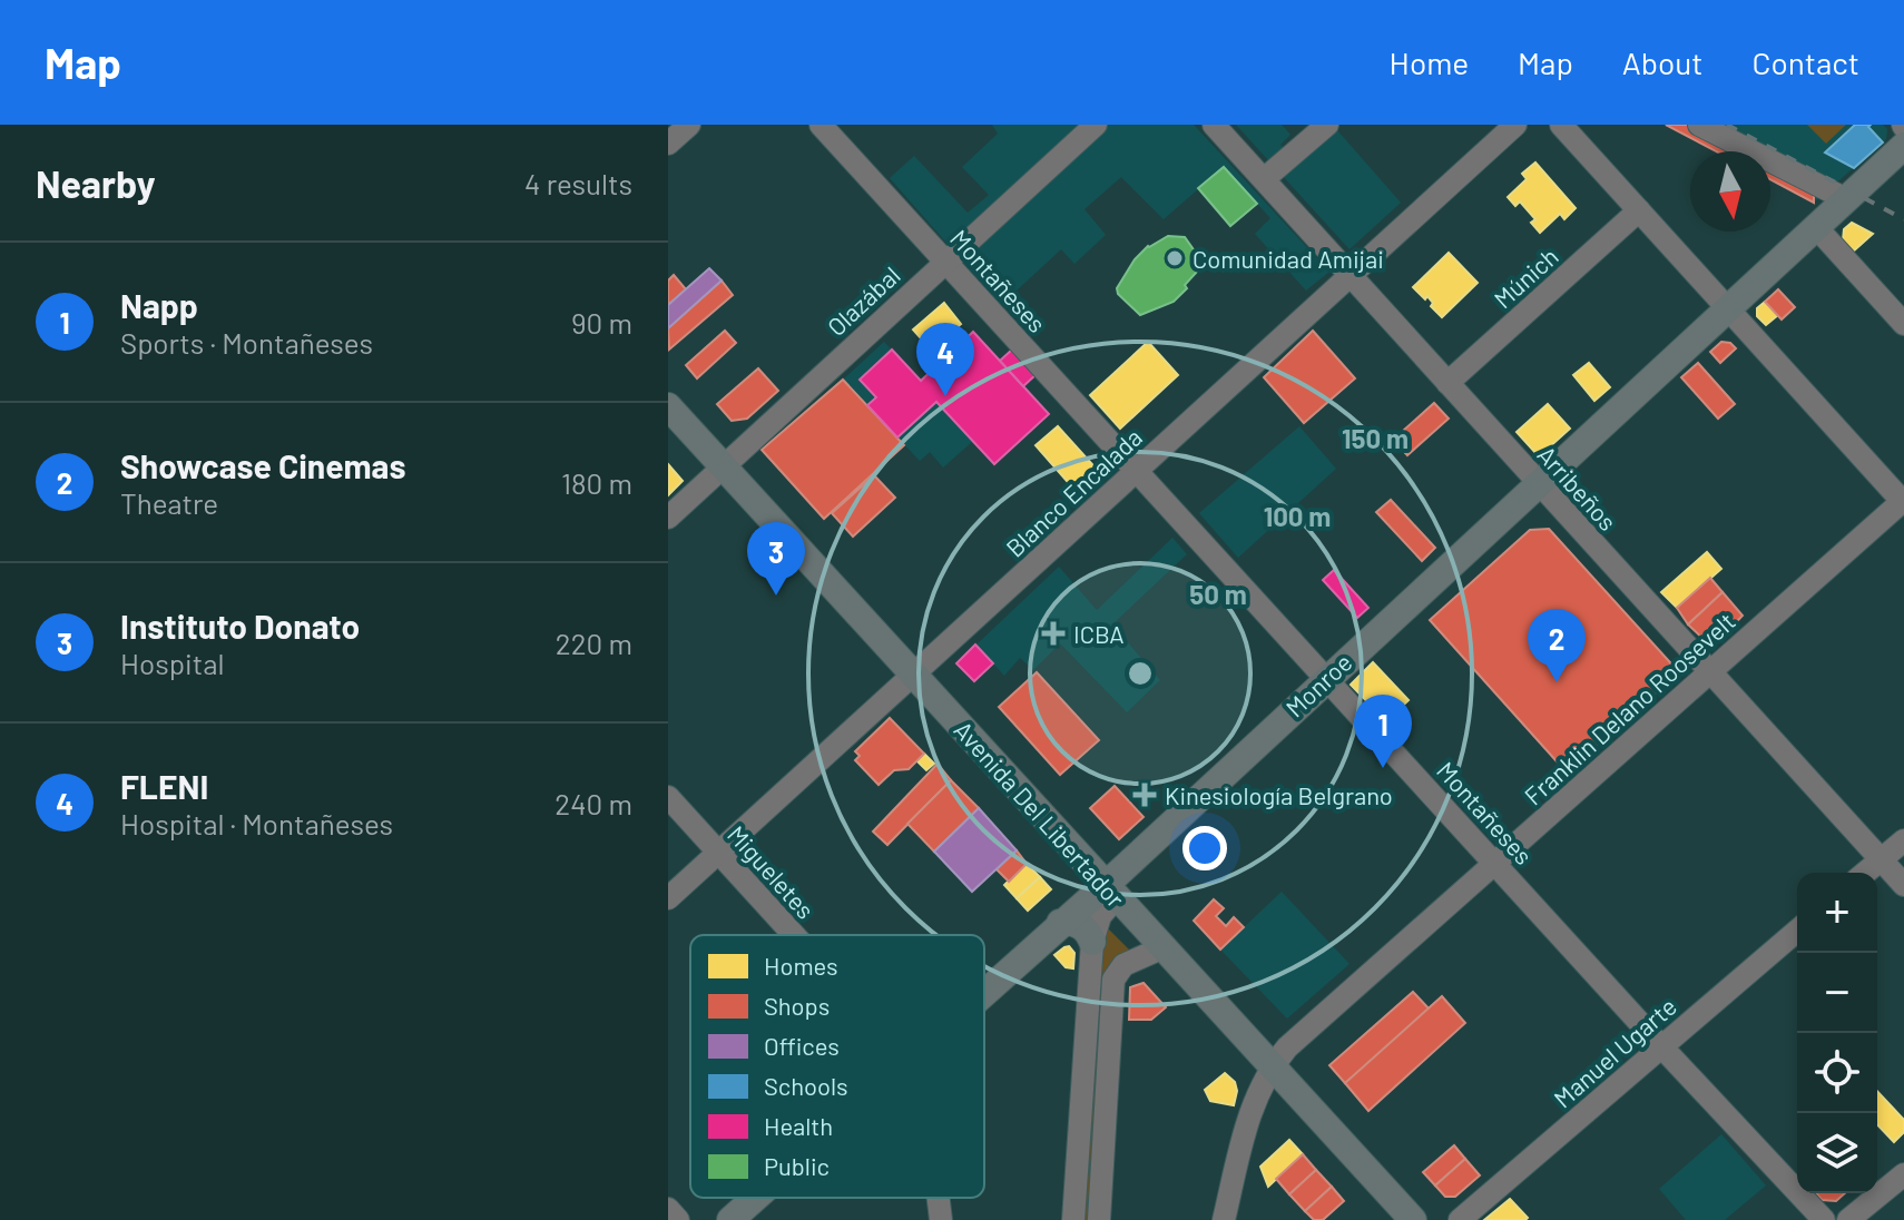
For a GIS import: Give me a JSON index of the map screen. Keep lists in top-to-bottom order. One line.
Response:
{"streets":{"main road":["Monroe","Avenida Del Libertador"],"street":["Múnich","Montañeses","Olazábal","Arribeños","Blanco Encalada","Franklin Delano Roosevelt","Migueletes","Manuel Ugarte"]},"crossings":[["Múnich","Arribeños"],["Montañeses","Olazábal"],["Montañeses","Blanco Encalada"],["Montañeses","Monroe"],["Montañeses","Franklin Delano Roosevelt"],["Montañeses","Manuel Ugarte"],["Olazábal","Avenida Del Libertador"],["Arribeños","Blanco Encalada"],["Arribeños","Monroe"],["Arribeños","Franklin Delano Roosevelt"],["Blanco Encalada","Avenida Del Libertador"],["Blanco Encalada","Migueletes"],["Monroe","Avenida Del Libertador"],["Franklin Delano Roosevelt","Avenida Del Libertador"]],"places":{"other":["Comunidad Amijai"],"health":["ICBA","Kinesiología Belgrano"]},"legend":["Homes","Shops","Offices","Schools","Health","Public"],"north":"bottom","page":{"header":"Map","nav":["Home","Map","About","Contact"],"heading":["Nearby","4 results"],"list":[{"mark":"1","name":"Napp","note":"Sports · Montañeses","value":"90 m"},{"mark":"2","name":"Showcase Cinemas","note":"Theatre","value":"180 m"},{"mark":"3","name":"Instituto Donato","note":"Hospital","value":"220 m"},{"mark":"4","name":"FLENI","note":"Hospital · Montañeses","value":"240 m"}],"pins":["4","3","2","1"],"map_buttons":["+","−"]},"rings":["150 m","100 m","50 m"]}
